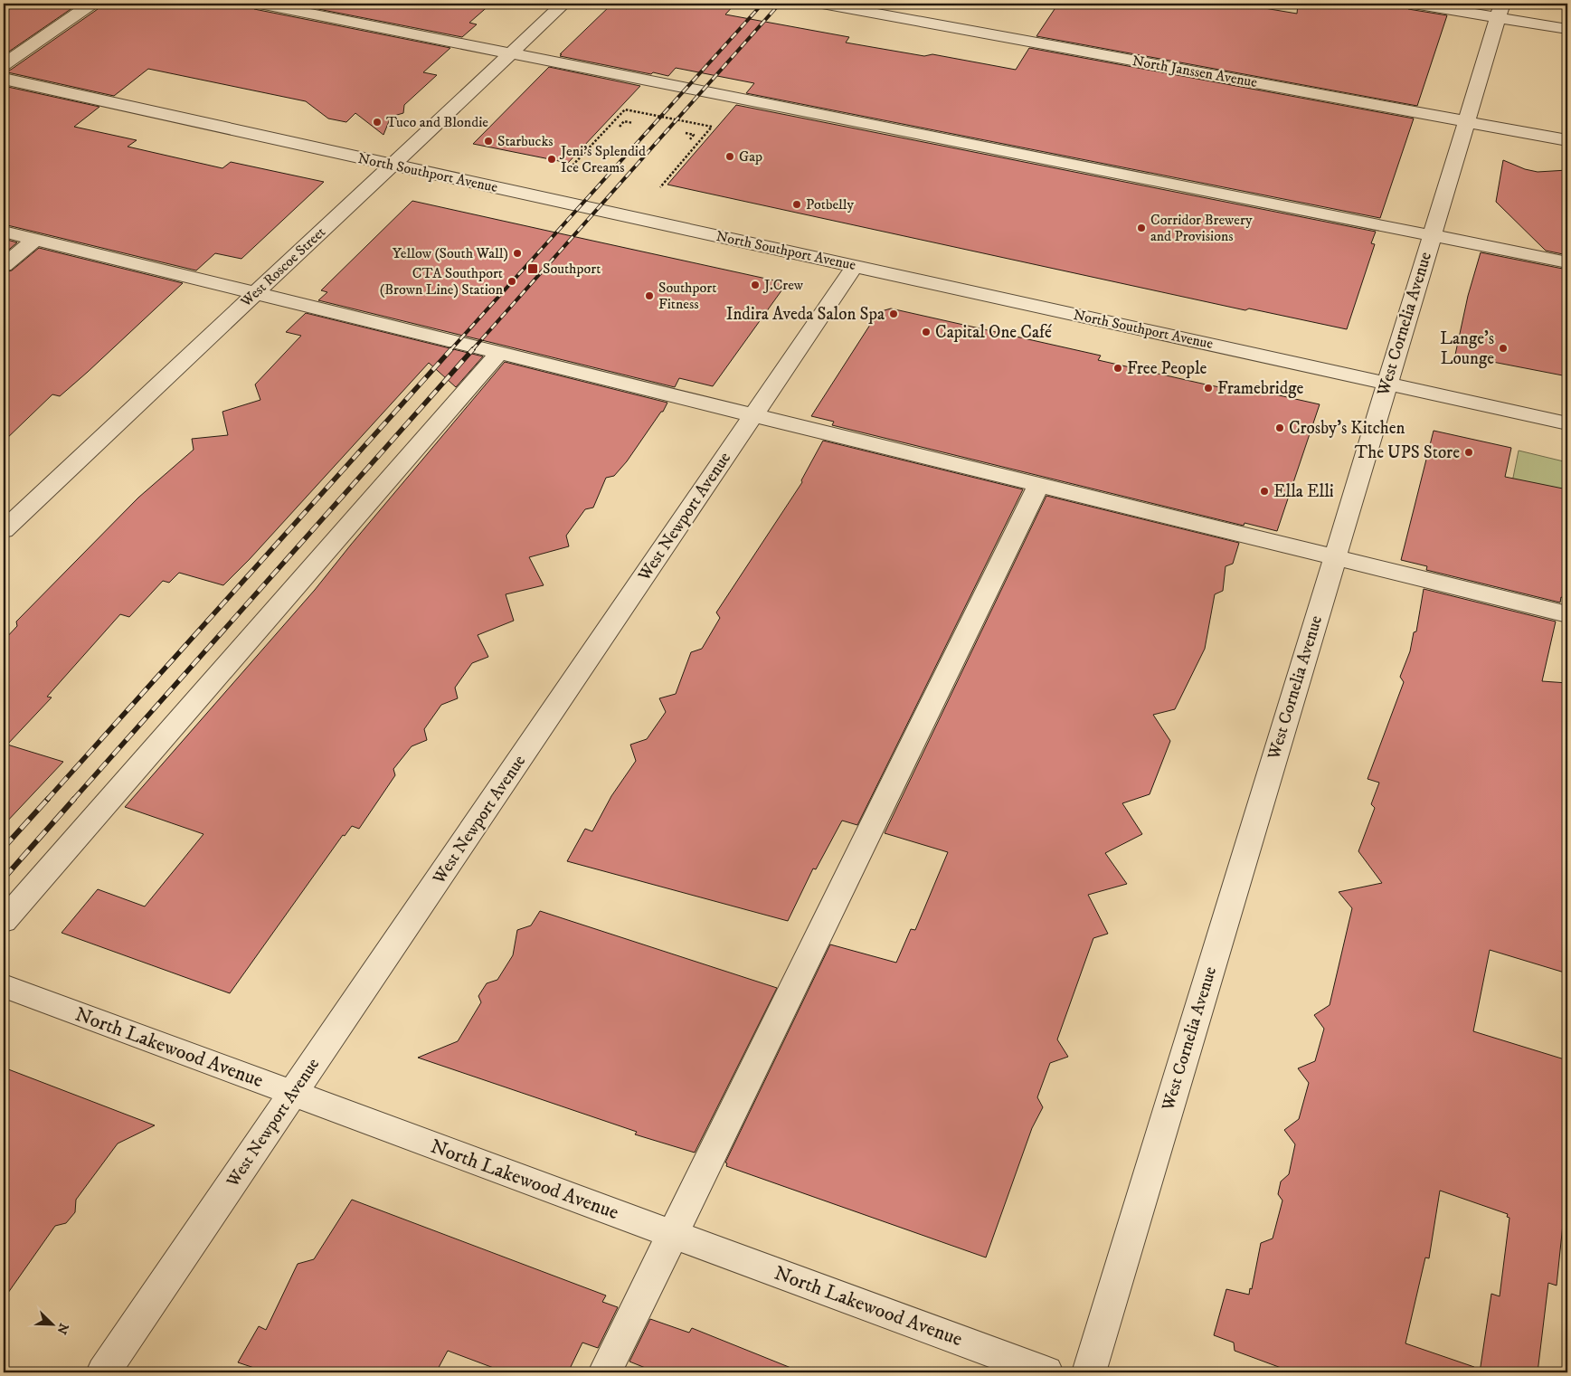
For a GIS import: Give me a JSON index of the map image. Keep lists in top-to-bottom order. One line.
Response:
{"streets":{"street":["North Janssen Avenue","North Southport Avenue","West Roscoe Street","West Cornelia Avenue","West Newport Avenue","North Lakewood Avenue"]},"crossings":[["North Janssen Avenue","West Cornelia Avenue"],["North Southport Avenue","West Roscoe Street"],["North Southport Avenue","West Cornelia Avenue"],["North Southport Avenue","West Newport Avenue"],["West Newport Avenue","North Lakewood Avenue"]],"places":{"other":["Tuco and Blondie","Starbucks","Gap","Jeni's Splendid Ice Creams","Potbelly","Corridor Brewery and Provisions","Yellow (South Wall)","CTA Southport (Brown Line) Station","J.Crew","Southport Fitness","Indira Aveda Salon Spa","Capital One Café","Lange’s Lounge","Free People","Framebridge","Crosby’s Kitchen","The UPS Store","Ella Elli"],"transit":["Southport"]},"north":"bottom right"}
